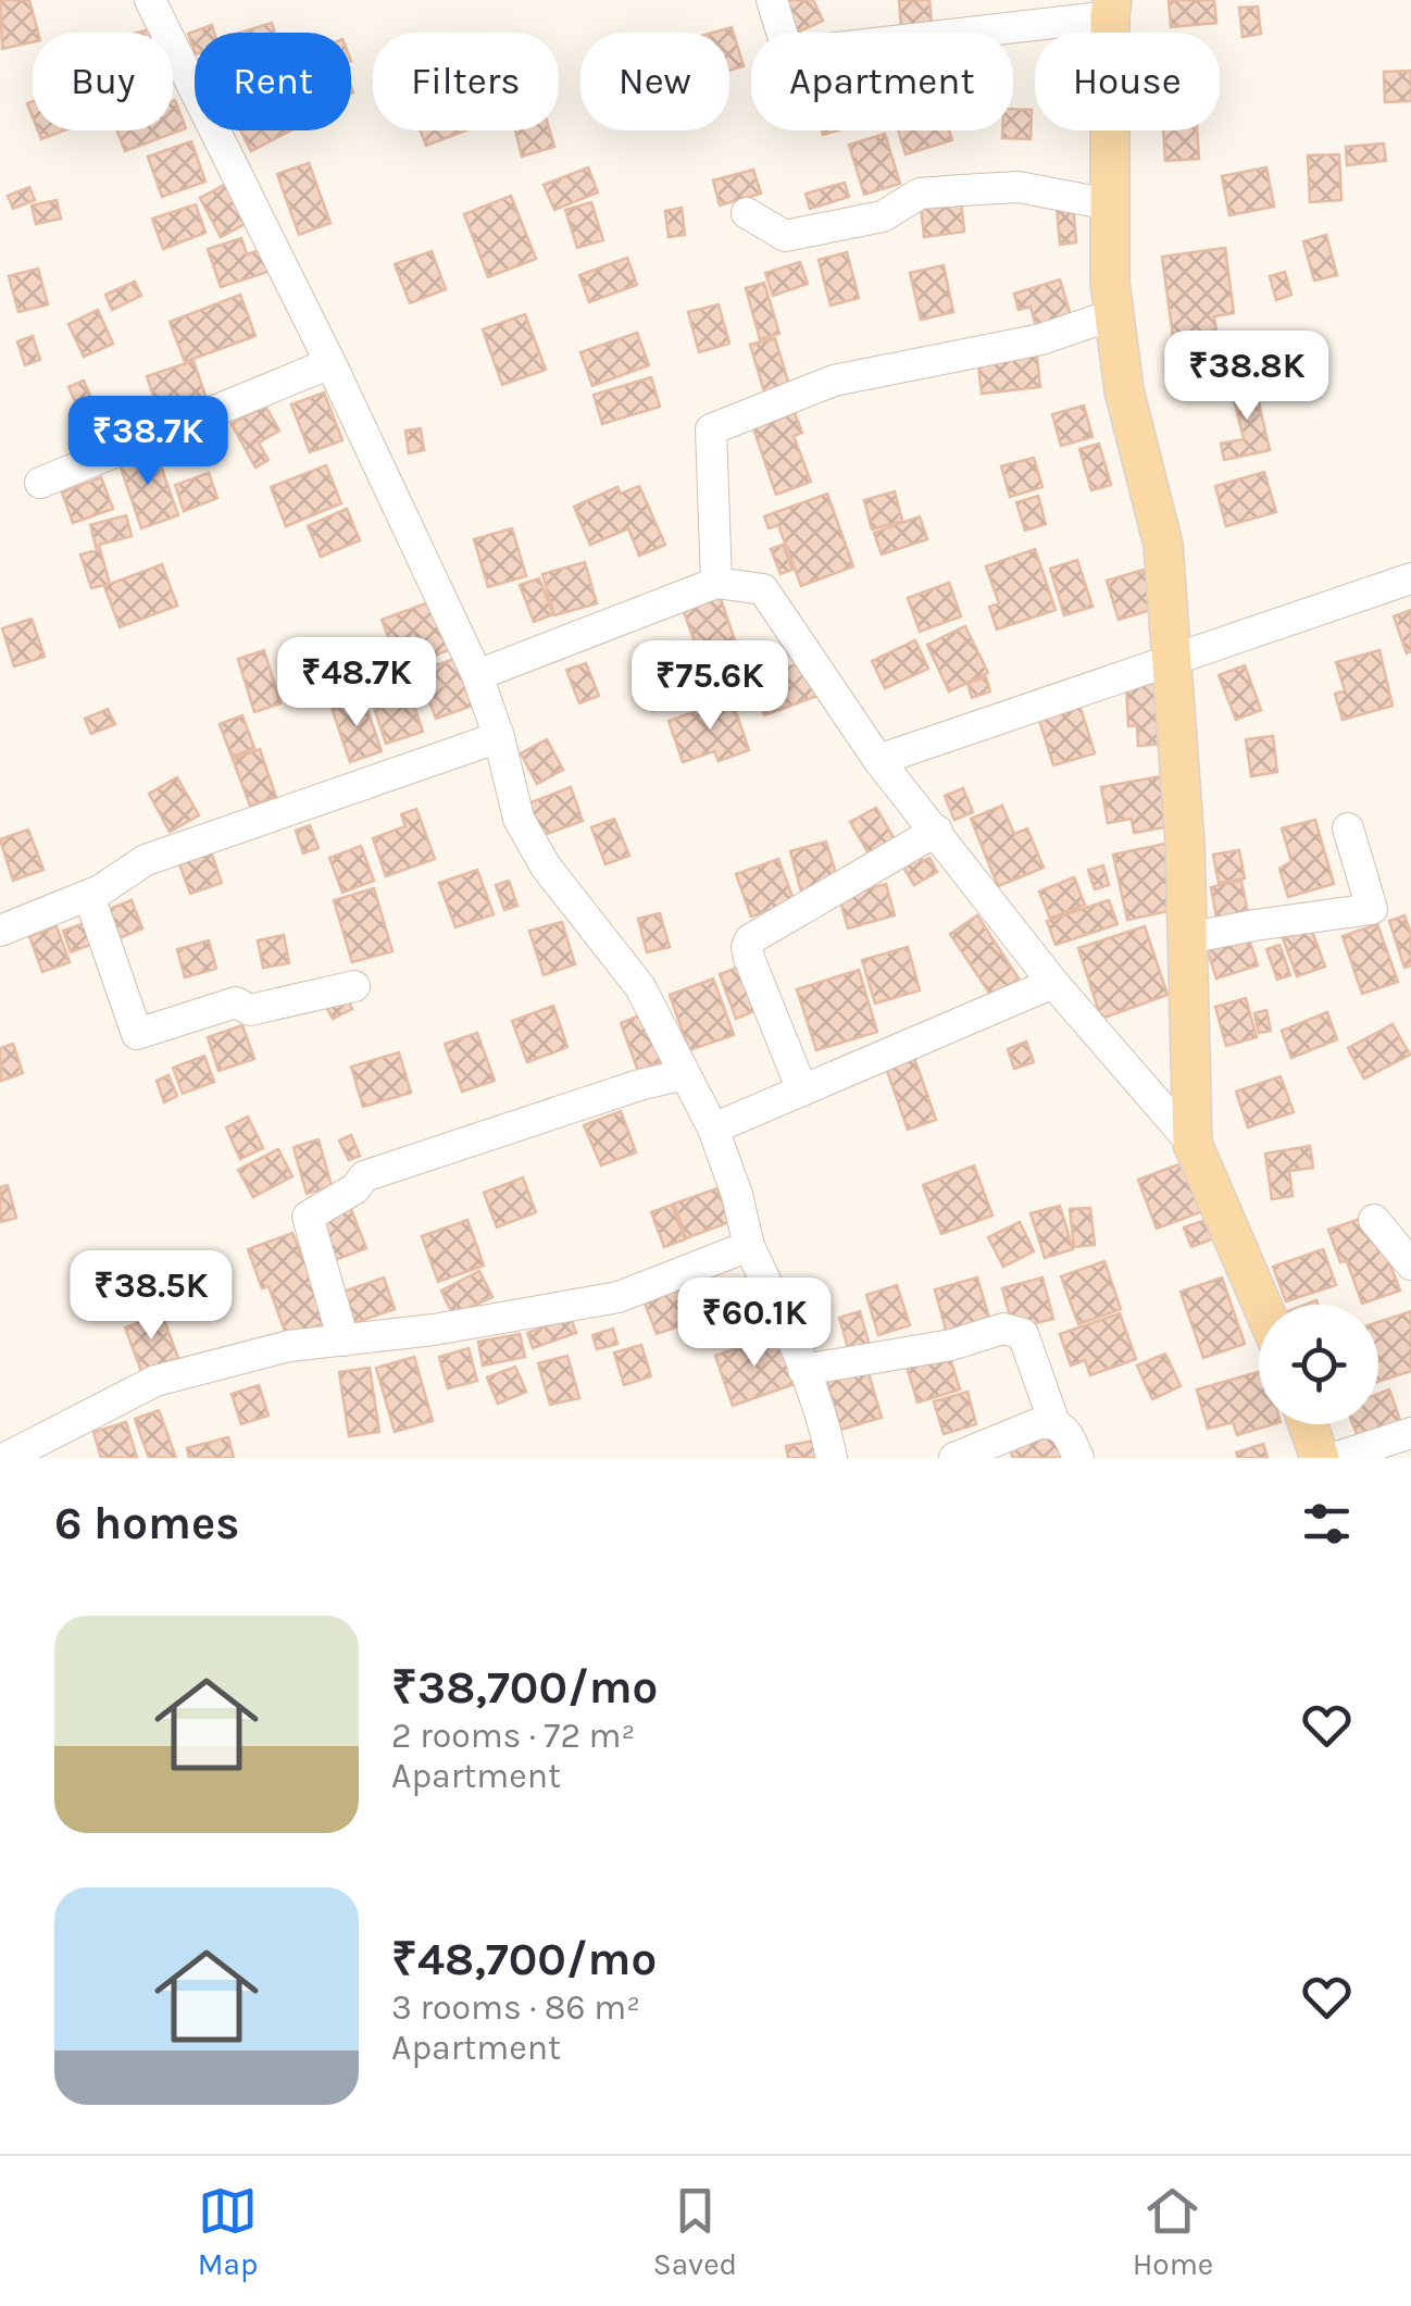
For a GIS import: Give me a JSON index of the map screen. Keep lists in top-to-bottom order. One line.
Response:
{"page":{"chip":["Buy","Rent","Filters","New","Apartment","House"],"price":["₹38.8K","₹38.7K","₹48.7K","₹75.6K","₹38.5K","₹60.1K"],"heading":"6 homes","list":[{"name":"₹38,700/mo","note":"2 rooms · 72 m² · Apartment"},{"name":"₹48,700/mo","note":"3 rooms · 86 m² · Apartment"}],"tabs":["Map","Saved","Home"]}}
